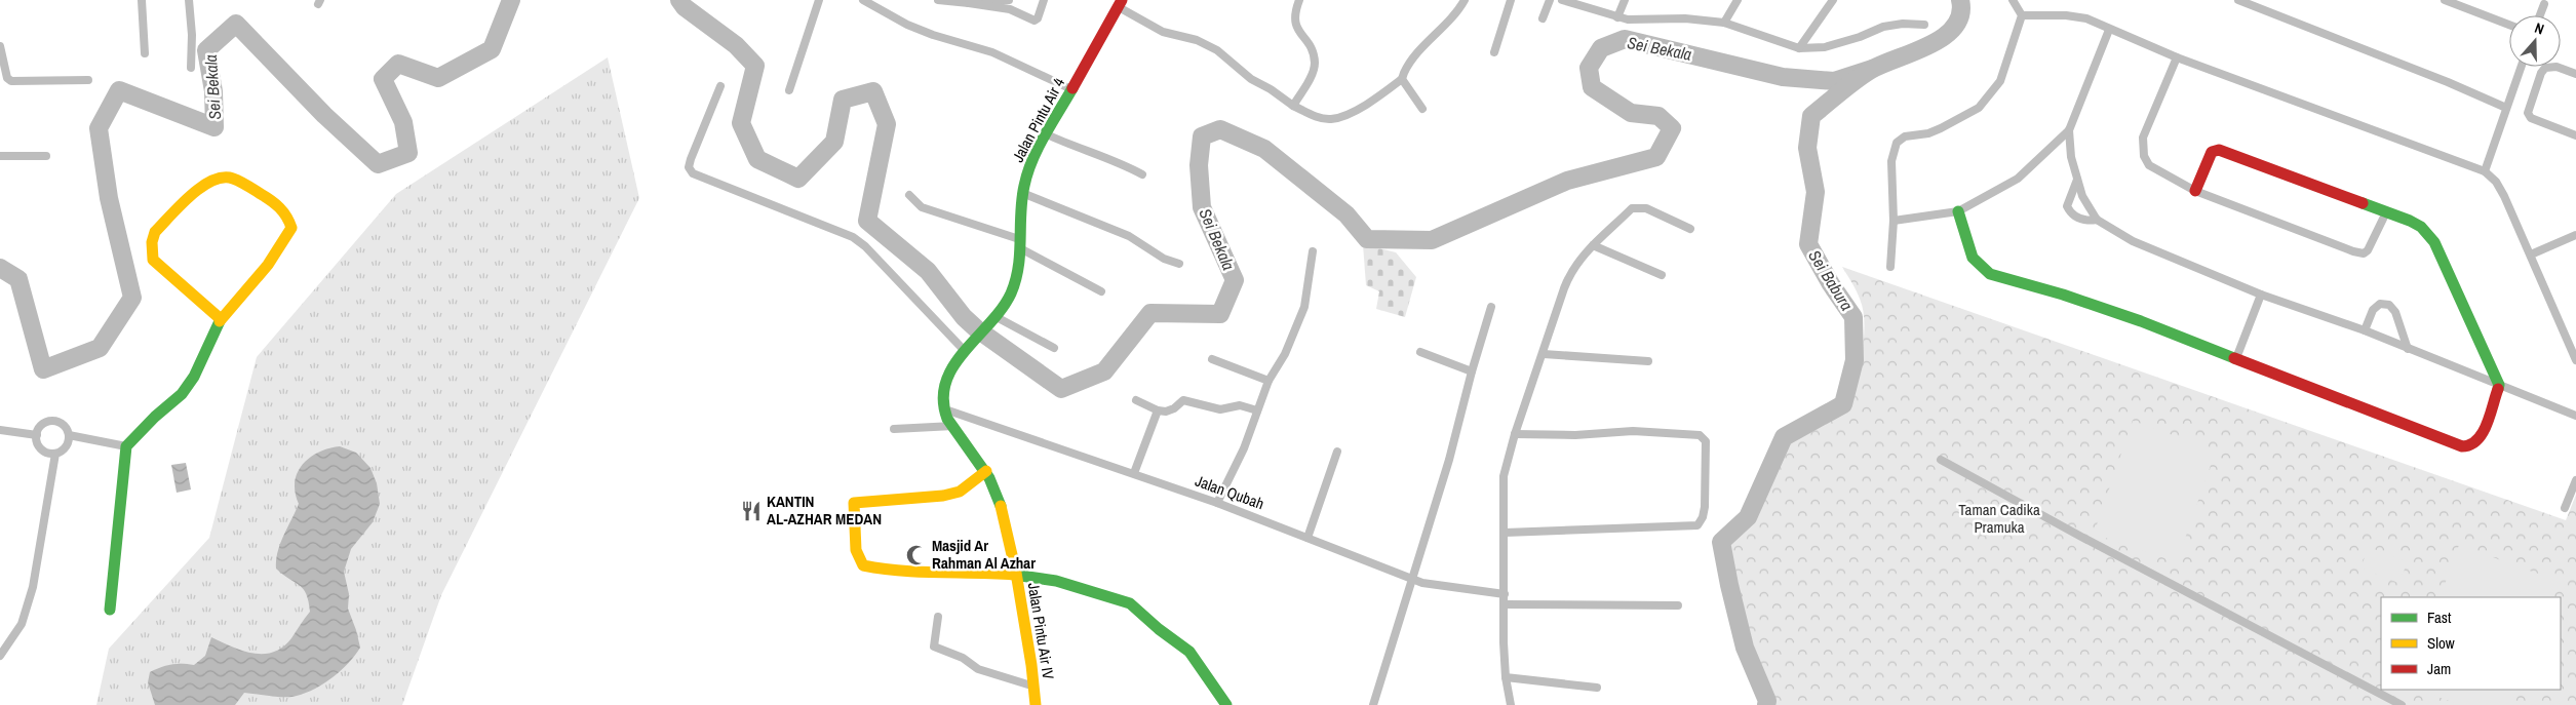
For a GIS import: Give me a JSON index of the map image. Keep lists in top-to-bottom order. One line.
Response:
{"streets":{"street":["Jalan Pintu Air 4","Jalan Qubah","Jalan Pintu Air IV"]},"crossings":[["Jalan Qubah","Jalan Pintu Air IV"]],"water":["Sei Bekala","Sei Babura"],"parks":["Taman Cadika Pramuka"],"places":{"restaurant":["KANTIN AL-AZHAR MEDAN"],"mosque":["Masjid Ar Rahman Al Azhar"]},"legend":["Fast","Slow","Jam"],"north":"top"}
